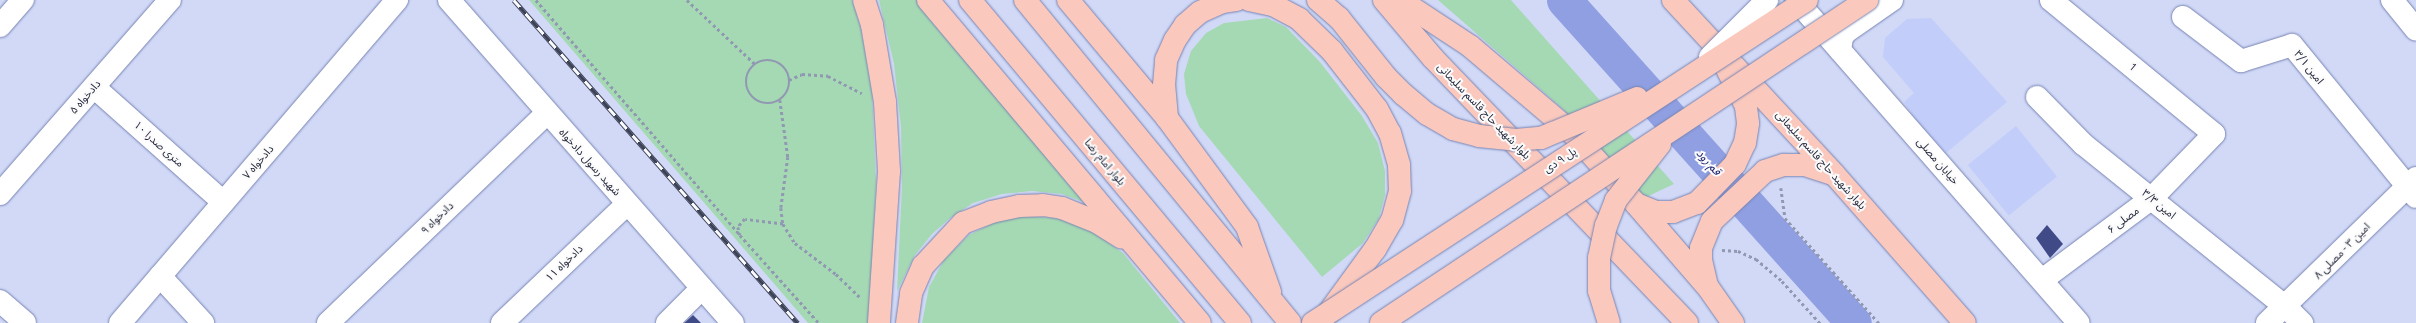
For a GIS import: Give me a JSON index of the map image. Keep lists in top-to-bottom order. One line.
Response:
{"streets":{"main road":["بلوار شهید حاج قاسم سلیمانی","پل ۹ دی","بلوار امام رضا"],"street":["1","امین ۳/۱","دادخواه ۵","۱۰ متری صدرا","خیابان مصلی","دادخواه ۷","شهید رسول دادخواه","امین ۳/۳","دادخواه ۹","مصلی ۶","امین ۳ - مصلی ۸","دادخواه ۱۱"]},"crossings":[["1","مصلی ۶"],["امین ۳/۱","امین ۳ - مصلی ۸"],["دادخواه ۵","۱۰ متری صدرا"],["۱۰ متری صدرا","دادخواه ۷"],["خیابان مصلی","مصلی ۶"],["شهید رسول دادخواه","دادخواه ۹"],["شهید رسول دادخواه","دادخواه ۱۱"],["امین ۳/۳","مصلی ۶"],["امین ۳/۳","امین ۳ - مصلی ۸"]],"water":["قم رود"]}
